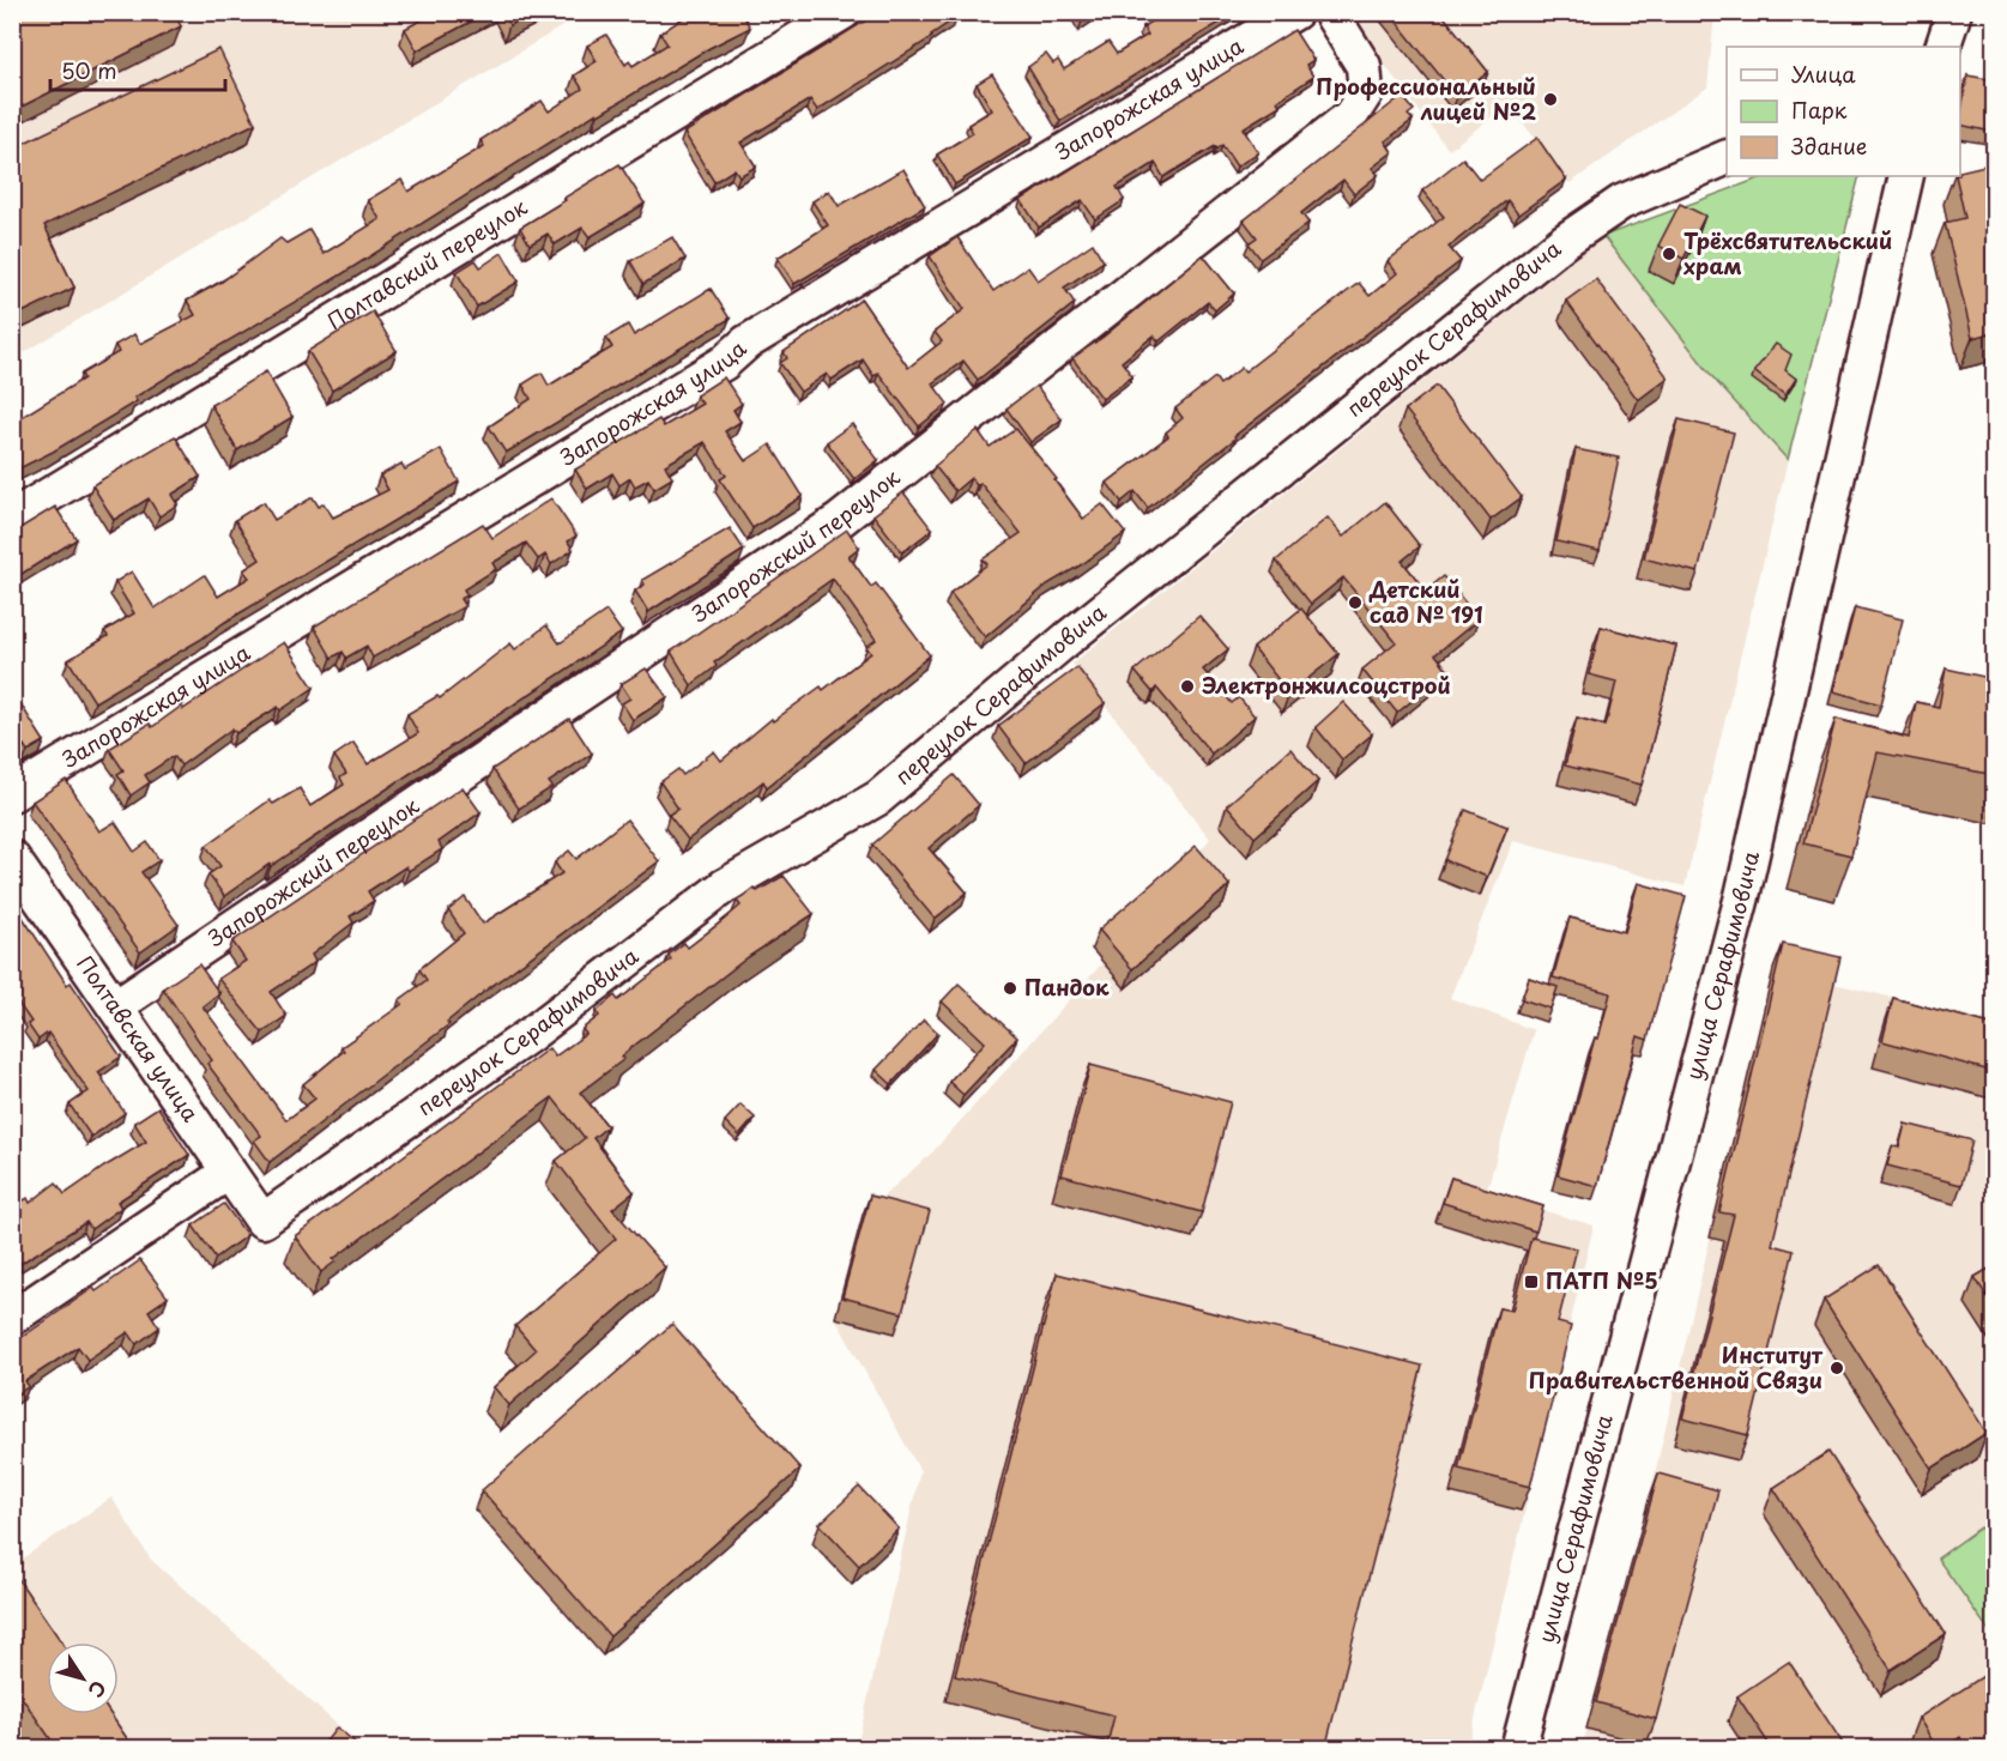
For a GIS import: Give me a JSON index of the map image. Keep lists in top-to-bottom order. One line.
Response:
{"streets":{"street":["Запорожская улица","Полтавский переулок","переулок Серафимовича","Запорожский переулок","улица Серафимовича","Полтавская улица"]},"crossings":[["переулок Серафимовича","Полтавская улица"],["Запорожский переулок","Полтавская улица"]],"places":{"other":["Профессиональный лицей №2","Трёхсвятительский храм","Детский сад № 191","Электронжилсоцстрой","Пандок","Институт Правительственной Связи"],"transit":["ПАТП №5"]},"legend":["Улица","Парк","Здание"],"scale_bar":"50 m","north":"bottom right"}
